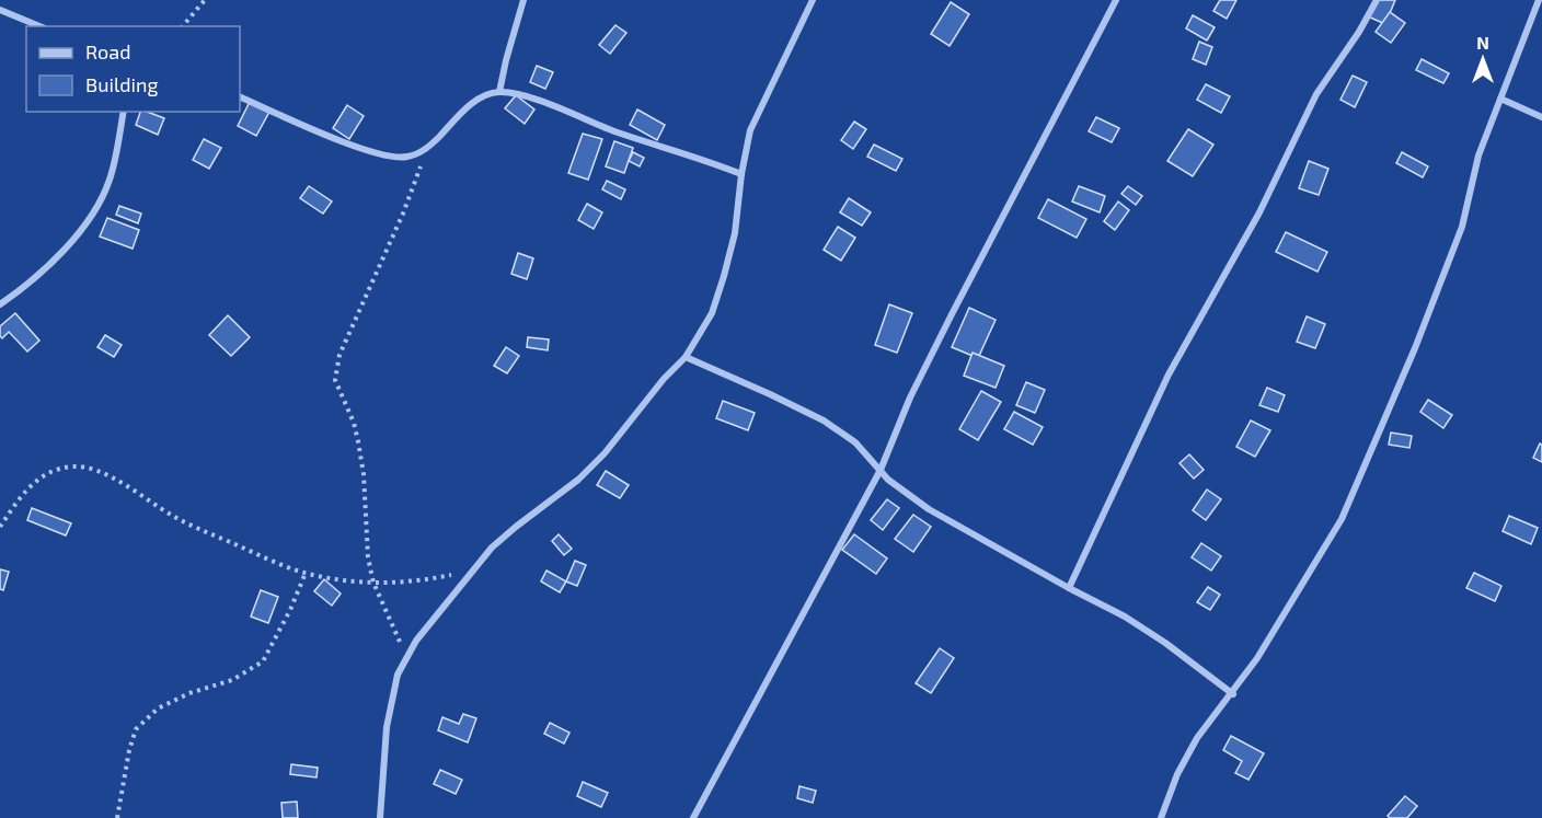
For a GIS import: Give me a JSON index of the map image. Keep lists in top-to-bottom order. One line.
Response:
{"legend":["Road","Building"],"north":"top"}
